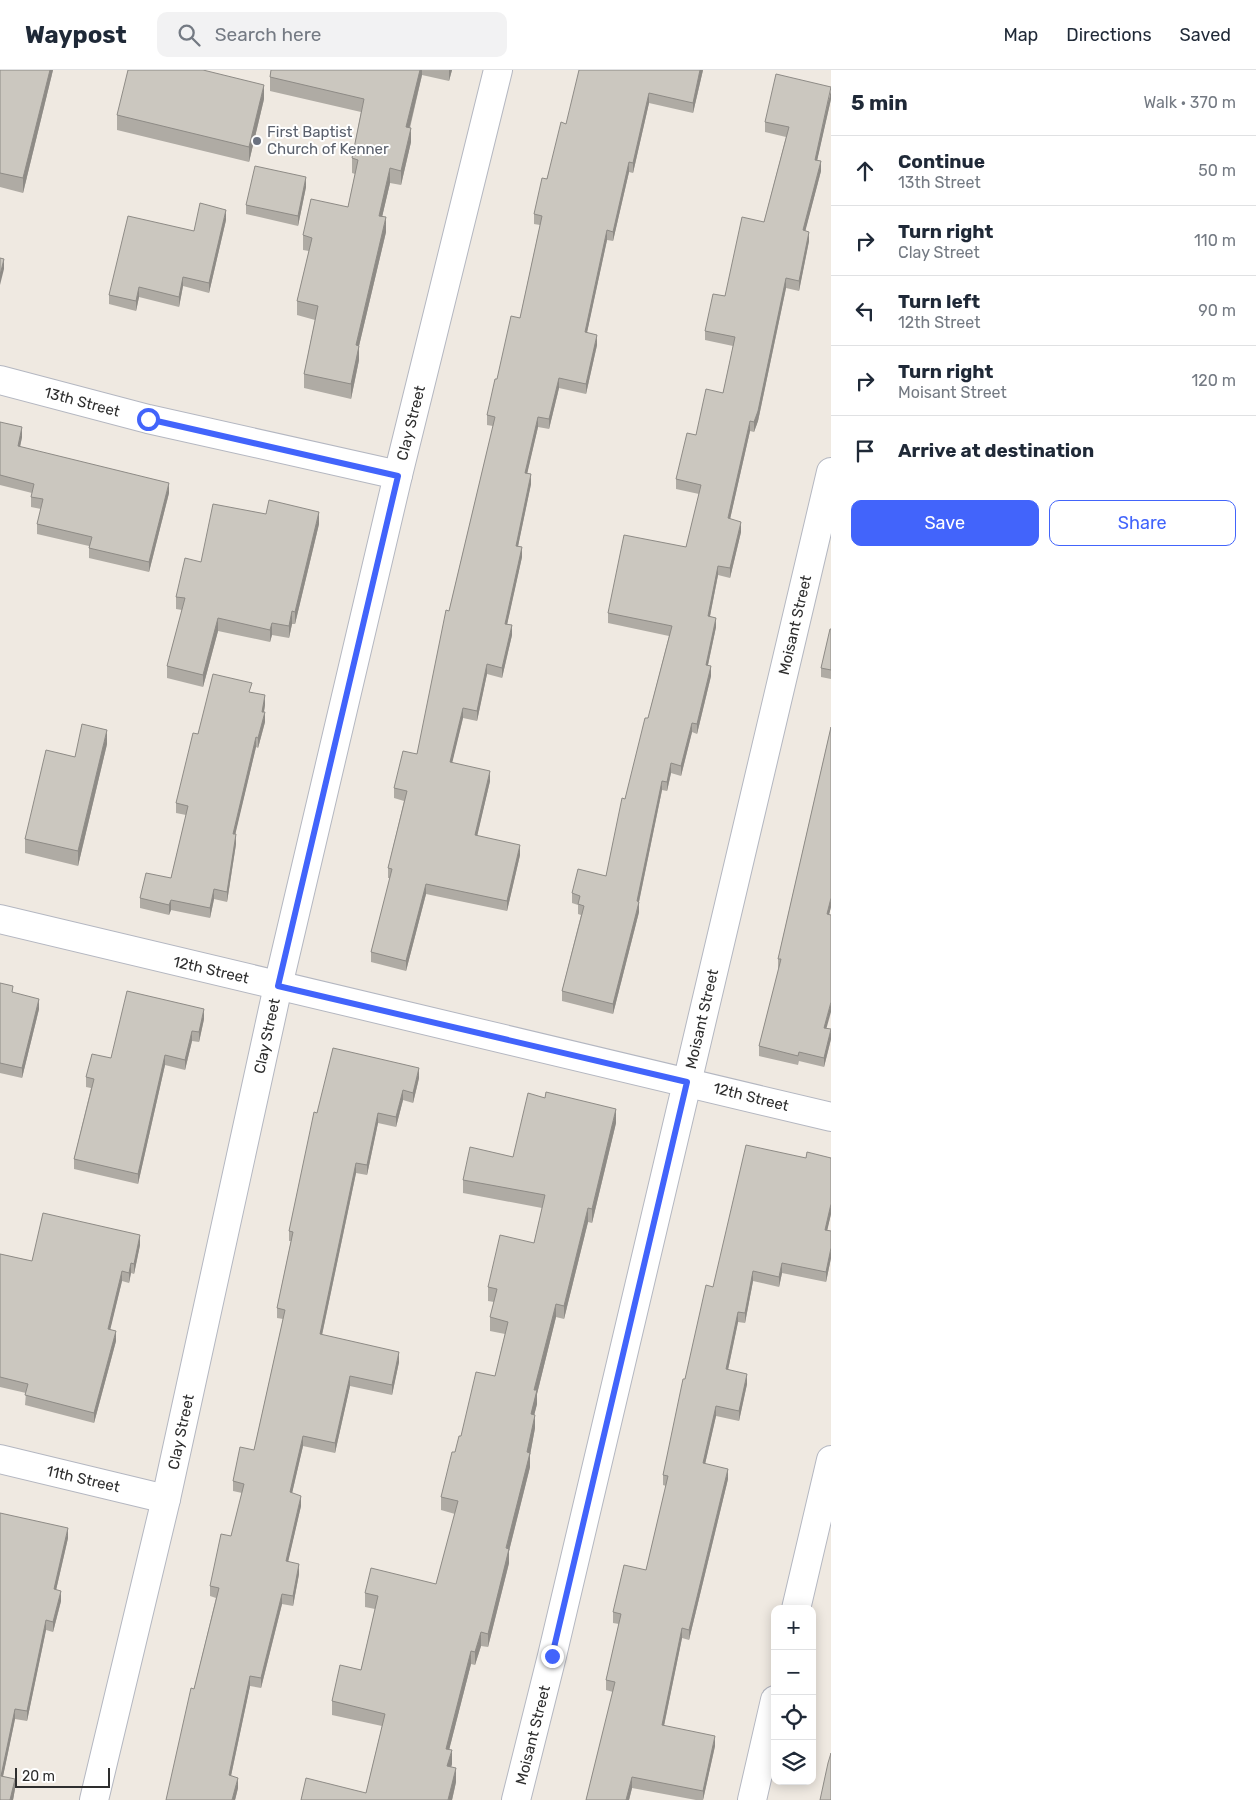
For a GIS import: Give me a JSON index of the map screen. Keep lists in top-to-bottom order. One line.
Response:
{"streets":{"street":["13th Street","Clay Street","Moisant Street","12th Street","11th Street"]},"crossings":[["13th Street","Clay Street"],["Clay Street","12th Street"],["Clay Street","11th Street"],["Moisant Street","12th Street"]],"places":["First Baptist Church of Kenner"],"scale_bar":"20 m","page":{"header":"Waypost","search":"Search here","nav":["Map","Directions","Saved"],"heading":["5 min","Walk · 370 m"],"list":[["Continue","13th Street","50 m"],["Turn right","Clay Street","110 m"],["Turn left","12th Street","90 m"],["Turn right","Moisant Street","120 m"],"Arrive at destination"],"buttons":["Save","Share"],"map_buttons":["+","−"],"scale":"20 m"}}
